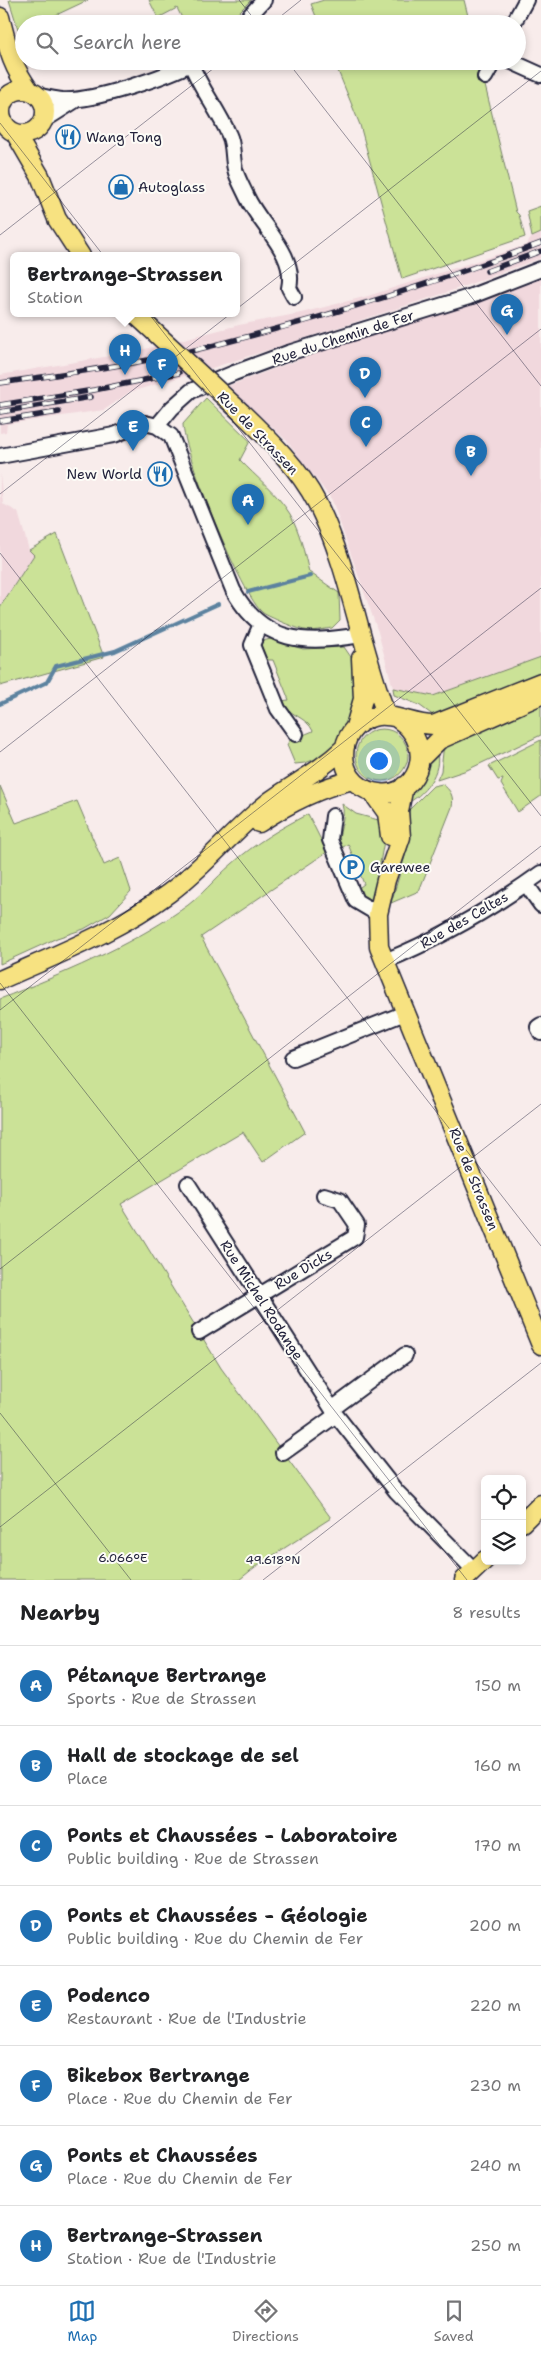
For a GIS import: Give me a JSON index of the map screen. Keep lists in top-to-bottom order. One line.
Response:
{"streets":{"main road":["Rue de Strassen"],"street":["Rue du Chemin de Fer","Rue des Celtes","Rue Dicks","Rue Michel Rodange"]},"crossings":[["Rue de Strassen","Rue des Celtes"],["Rue Dicks","Rue Michel Rodange"]],"places":{"restaurant":["Wang Tong","New World"],"shop":["Autoglass"],"parking":["Garewee"]},"page":{"search":"Search here","popup":["Bertrange-Strassen","Station"],"pins":["G","H","F","D","C","E","B","A"],"heading":["Nearby","8 results"],"list":[{"mark":"A","name":"Pétanque Bertrange","note":"Sports · Rue de Strassen","value":"150 m"},{"mark":"B","name":"Hall de stockage de sel","note":"Place","value":"160 m"},{"mark":"C","name":"Ponts et Chaussées - Laboratoire","note":"Public building · Rue de Strassen","value":"170 m"},{"mark":"D","name":"Ponts et Chaussées - Géologie","note":"Public building · Rue du Chemin de Fer","value":"200 m"},{"mark":"E","name":"Podenco","note":"Restaurant · Rue de l'Industrie","value":"220 m"},{"mark":"F","name":"Bikebox Bertrange","note":"Place · Rue du Chemin de Fer","value":"230 m"},{"mark":"G","name":"Ponts et Chaussées","note":"Place · Rue du Chemin de Fer","value":"240 m"},{"mark":"H","name":"Bertrange-Strassen","note":"Station · Rue de l'Industrie","value":"250 m"}],"nav":["Map","Directions","Saved"]},"coordinates":["6.066°E","49.618°N"]}
